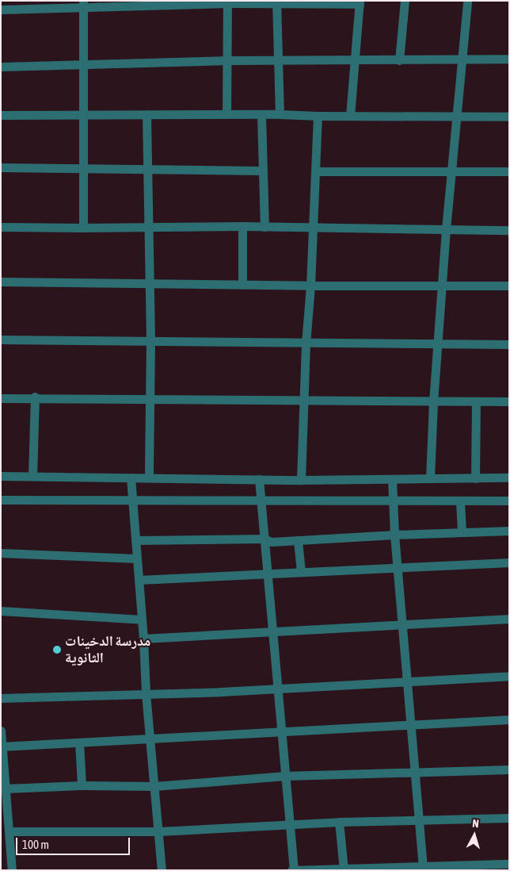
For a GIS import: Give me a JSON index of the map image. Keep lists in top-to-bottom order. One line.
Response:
{"places":["مدرسة الدخينات الثانوية"],"scale_bar":"100 m","north":"top"}
